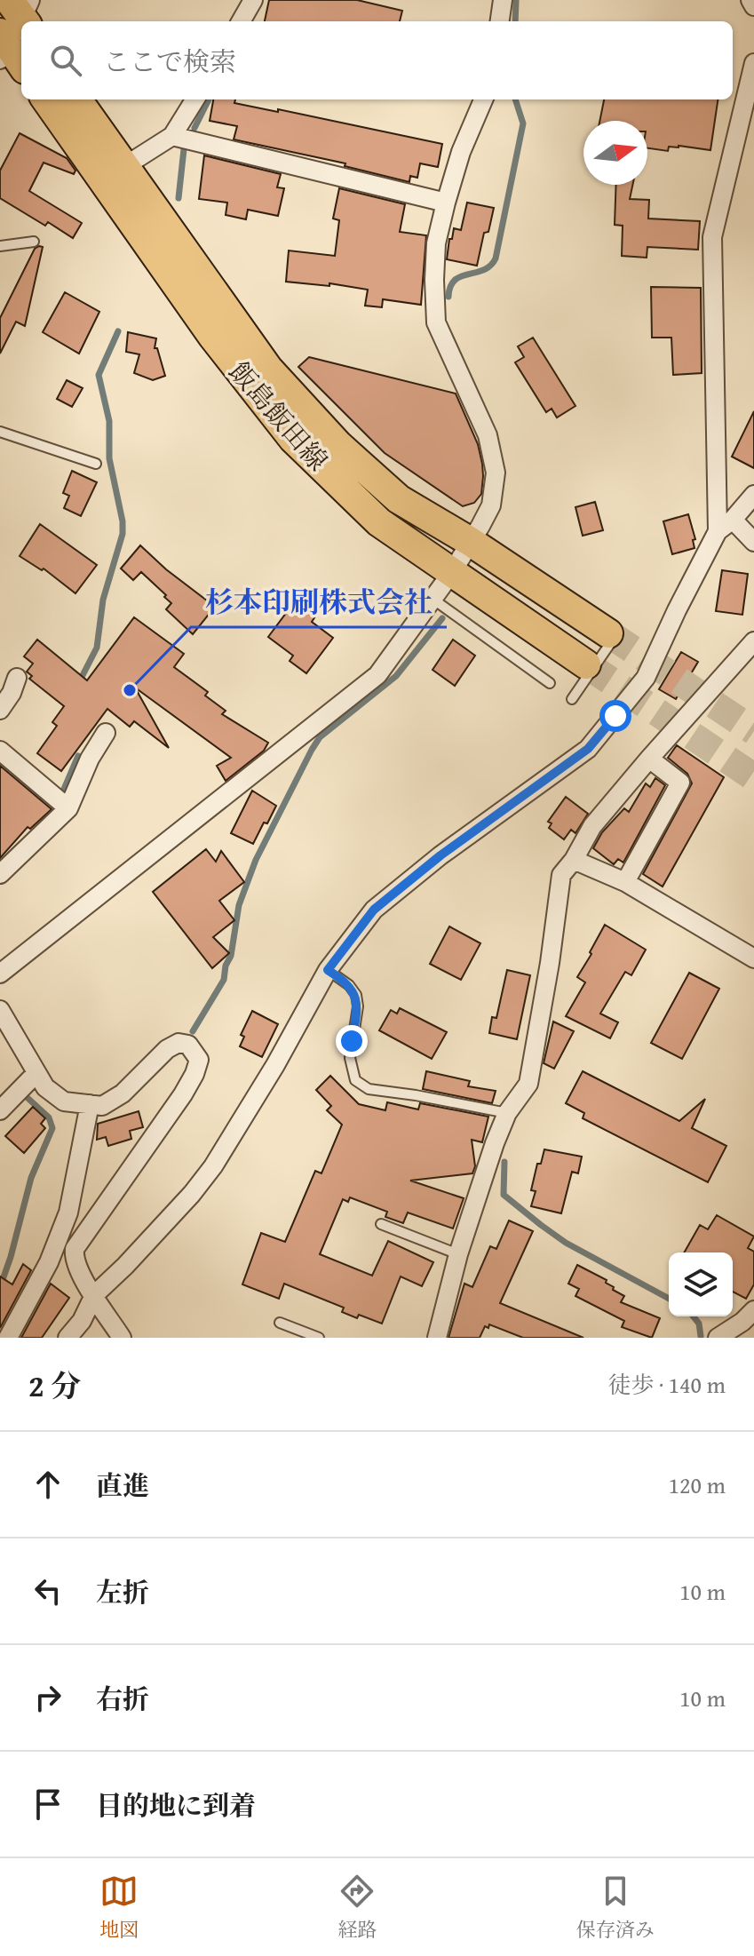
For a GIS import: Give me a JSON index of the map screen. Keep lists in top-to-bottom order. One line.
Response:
{"streets":{"main road":["飯島飯田線"]},"places":["杉本印刷株式会社"],"north":"right","page":{"search":"ここで検索","heading":["2 分","徒歩 · 140 m"],"list":[["直進","120 m"],["左折","10 m"],["右折","10 m"],"目的地に到着"],"nav":["地図","経路","保存済み"]}}
